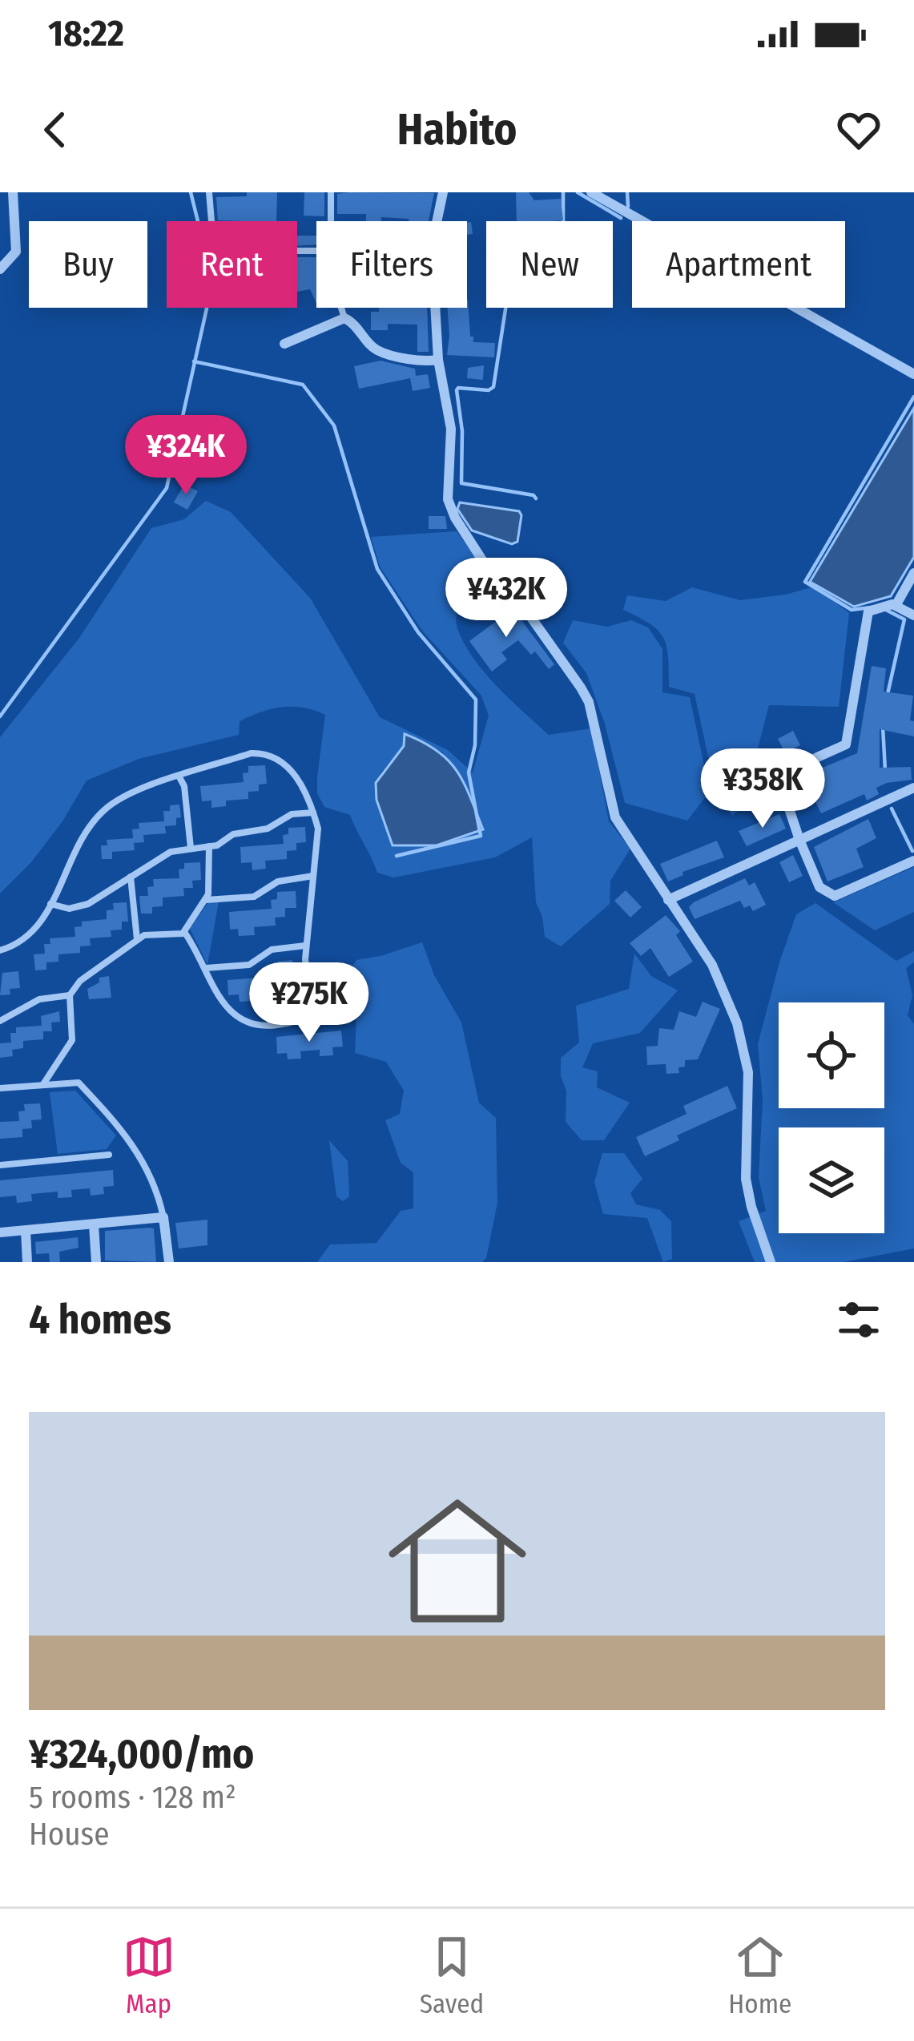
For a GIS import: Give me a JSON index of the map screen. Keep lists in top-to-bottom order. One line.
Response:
{"page":{"status":"18:22","header":"Habito","chip":["Buy","Rent","Filters","New","Apartment"],"price":["¥324K","¥432K","¥358K","¥275K"],"heading":"4 homes","list":[{"name":"¥324,000/mo","note":"5 rooms · 128 m² · House"}],"tabs":["Map","Saved","Home"]}}
